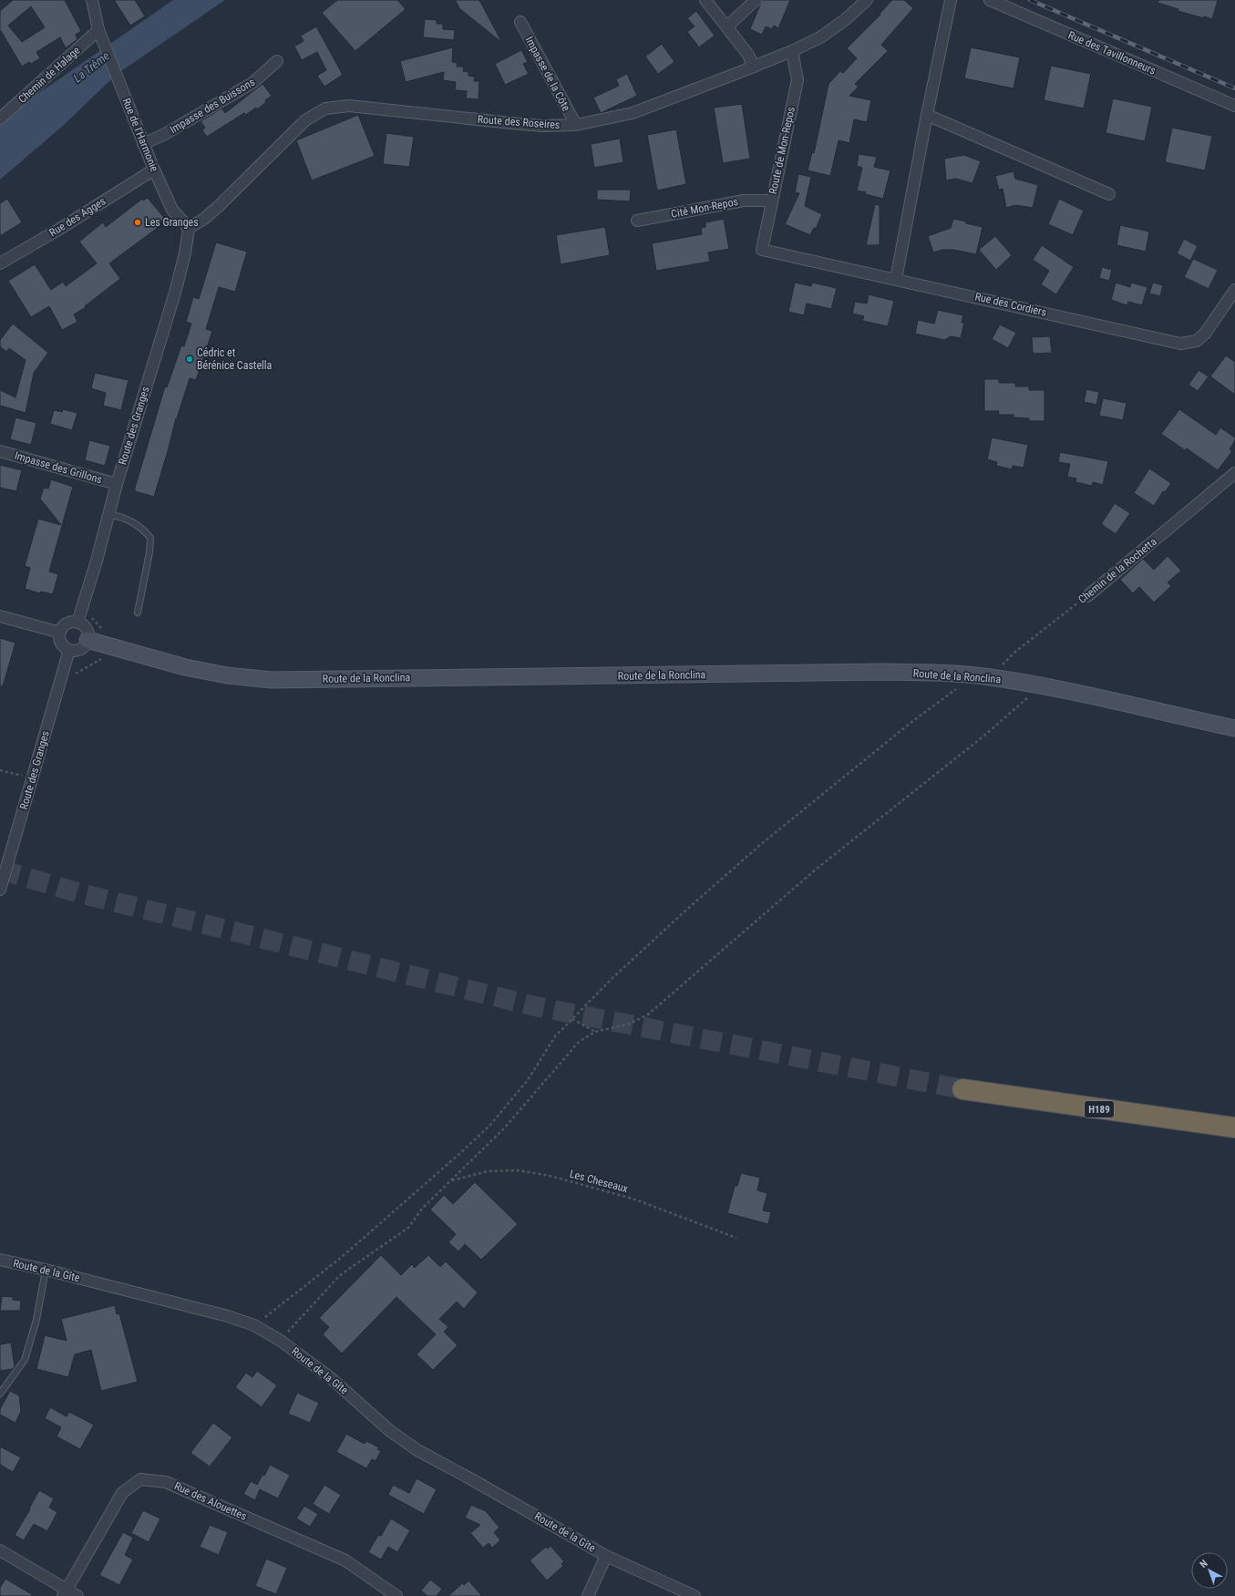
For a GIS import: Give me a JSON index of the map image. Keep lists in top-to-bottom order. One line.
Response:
{"streets":{"highway":["H189"],"street":["Rue des Tavillonneurs","Impasse de la Côte","Chemin de Halage","Impasse des Buissons","Route des Roseires","Rue de l'Harmonie","Route de Mon-Repos","Cité Mon-Repos","Rue des Agges","Rue des Cordiers","Route des Granges","Impasse des Grillons","Chemin de la Rochetta","Route de la Ronclina","Route de la Gîte","Rue des Alouettes"],"path":["Les Cheseaux"]},"crossings":[["Impasse de la Côte","Route des Roseires"],["Chemin de Halage","Rue de l'Harmonie"],["Impasse des Buissons","Rue de l'Harmonie"],["Route des Roseires","Rue de l'Harmonie"],["Route des Roseires","Route de Mon-Repos"],["Route des Roseires","Route des Granges"],["Rue de l'Harmonie","Rue des Agges"],["Rue de l'Harmonie","Route des Granges"],["Route de Mon-Repos","Cité Mon-Repos"],["Route de Mon-Repos","Rue des Cordiers"],["Route des Granges","Impasse des Grillons"],["Route des Granges","Route de la Ronclina"]],"water":["La Trême"],"places":["Les Granges","Cédric et Bérénice Castella"],"north":"top left"}
